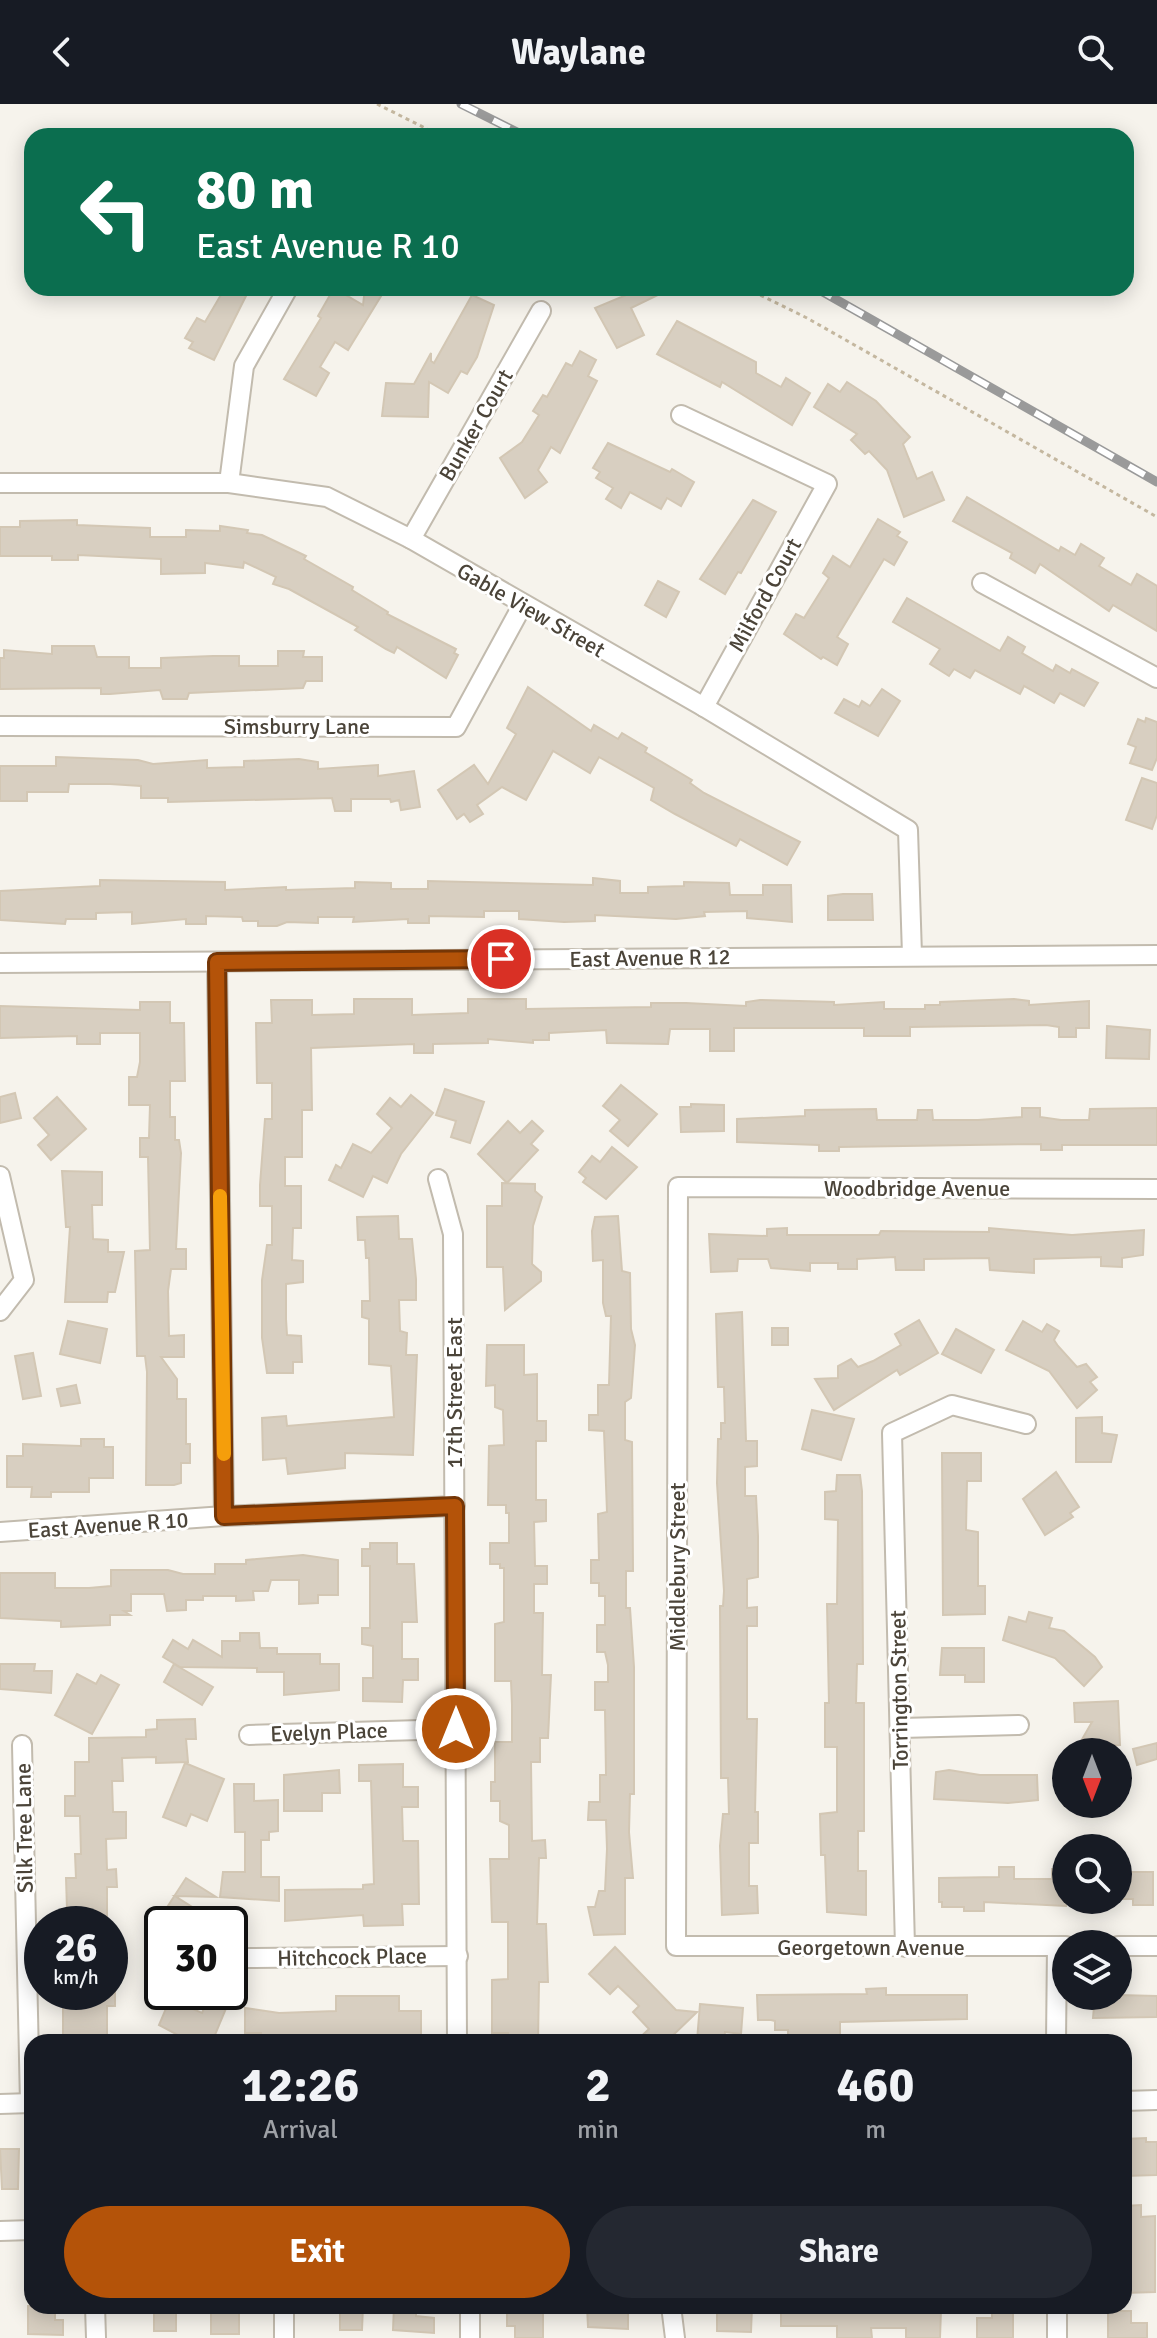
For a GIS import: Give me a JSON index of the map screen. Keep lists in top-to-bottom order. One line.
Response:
{"streets":{"street":["Bunker Court","Milford Court","Gable View Street","Simsburry Lane","East Avenue R 12","Woodbridge Avenue","17th Street East","East Avenue R 10","Middlebury Street","Torrington Street","Evelyn Place","Silk Tree Lane","Georgetown Avenue","Hitchcock Place"]},"crossings":[["Bunker Court","Gable View Street"],["Milford Court","Gable View Street"],["Gable View Street","Simsburry Lane"],["Gable View Street","East Avenue R 12"],["Woodbridge Avenue","Middlebury Street"],["17th Street East","East Avenue R 10"],["17th Street East","Evelyn Place"],["17th Street East","Hitchcock Place"],["Middlebury Street","Georgetown Avenue"],["Torrington Street","Georgetown Avenue"]],"north":"bottom","page":{"header":"Waylane","turn":["80 m","East Avenue R 10"],"speed":"26 km/h","limit":"30","eta":["12:26","Arrival","2","min","460","m"],"buttons":["Exit","Share"]}}
